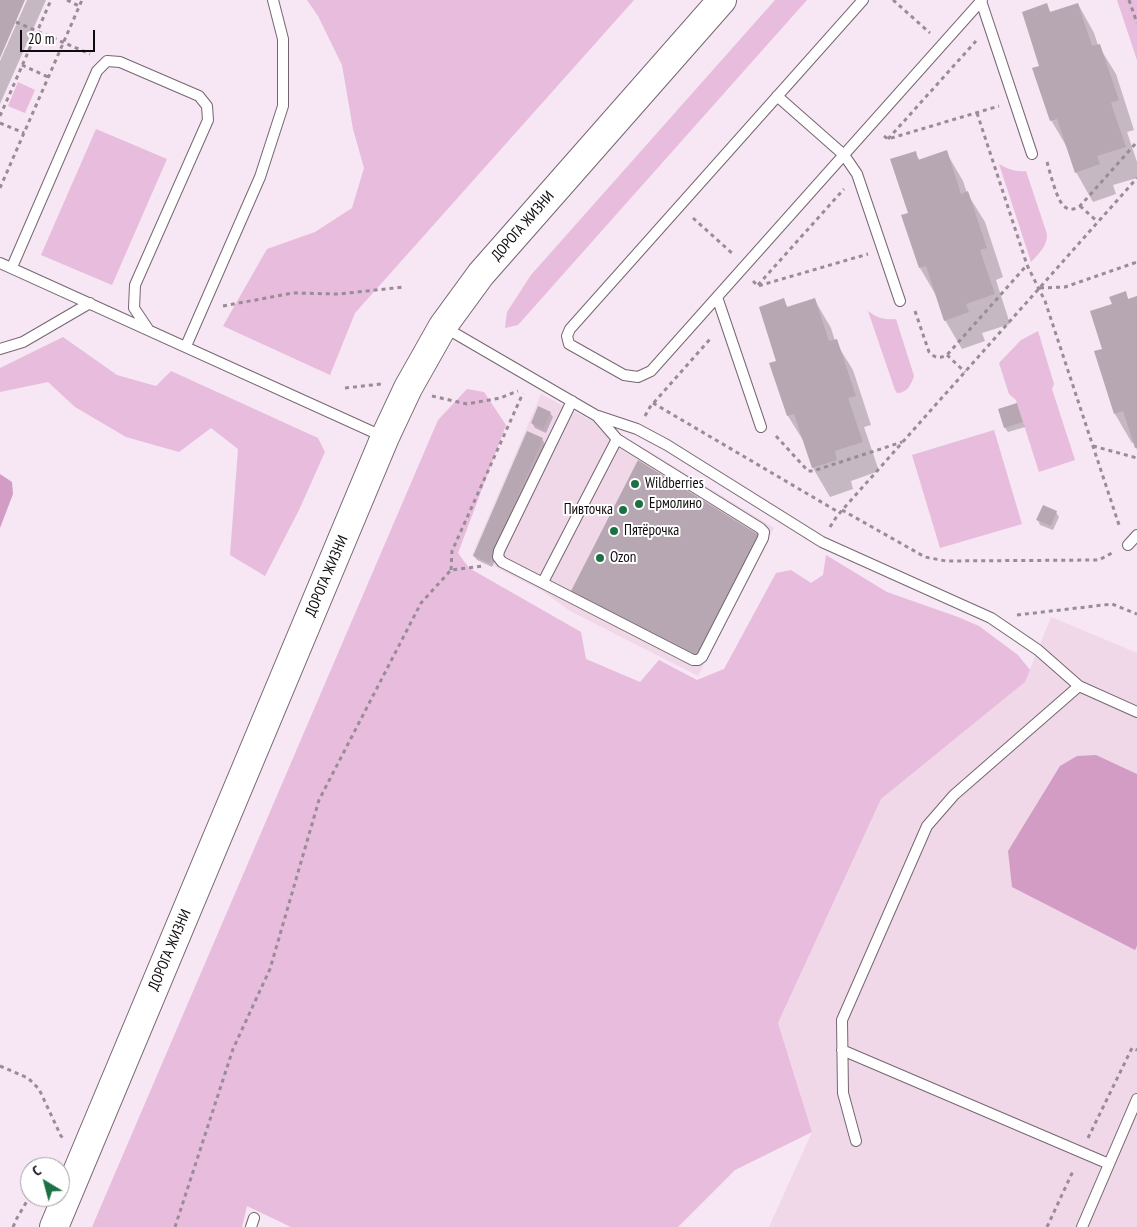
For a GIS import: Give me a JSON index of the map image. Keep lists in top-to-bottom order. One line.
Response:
{"streets":{"main road":["ДОРОГА ЖИЗНИ"]},"places":["Wildberries","Ермолино","Пивточка","Пятёрочка","Ozon"],"scale_bar":"20 m","north":"top left"}
